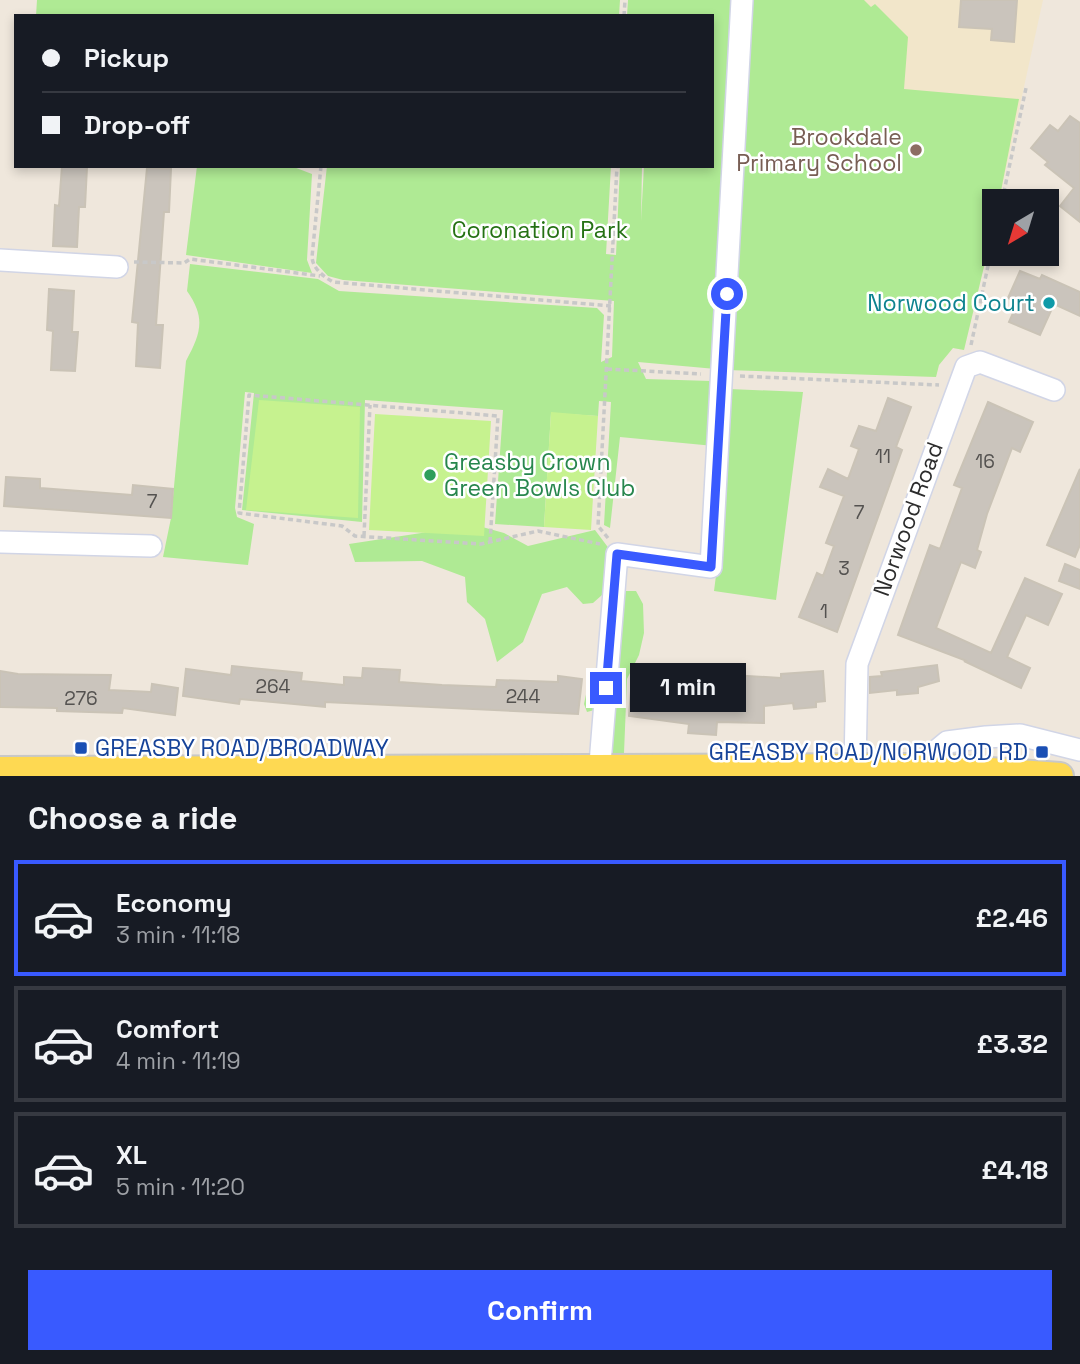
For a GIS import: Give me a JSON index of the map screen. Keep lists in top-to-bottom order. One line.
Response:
{"streets":{"street":["Norwood Road"]},"parks":["Coronation Park"],"places":{"other":["Brookdale Primary School","Norwood Court","Greasby Crown Green Bowls Club"],"transit":["GREASBY ROAD/BROADWAY","GREASBY ROAD/NORWOOD RD"]},"house_numbers":["11","16","7","7","3","1","264","244","276"],"north":"bottom left","page":{"banner":["Pickup","Drop-off"],"bubble":"1 min","heading":"Choose a ride","list":[{"name":"Economy","note":"3 min · 11:18","value":"£2.46"},{"name":"Comfort","note":"4 min · 11:19","value":"£3.32"},{"name":"XL","note":"5 min · 11:20","value":"£4.18"}],"buttons":"Confirm"}}
